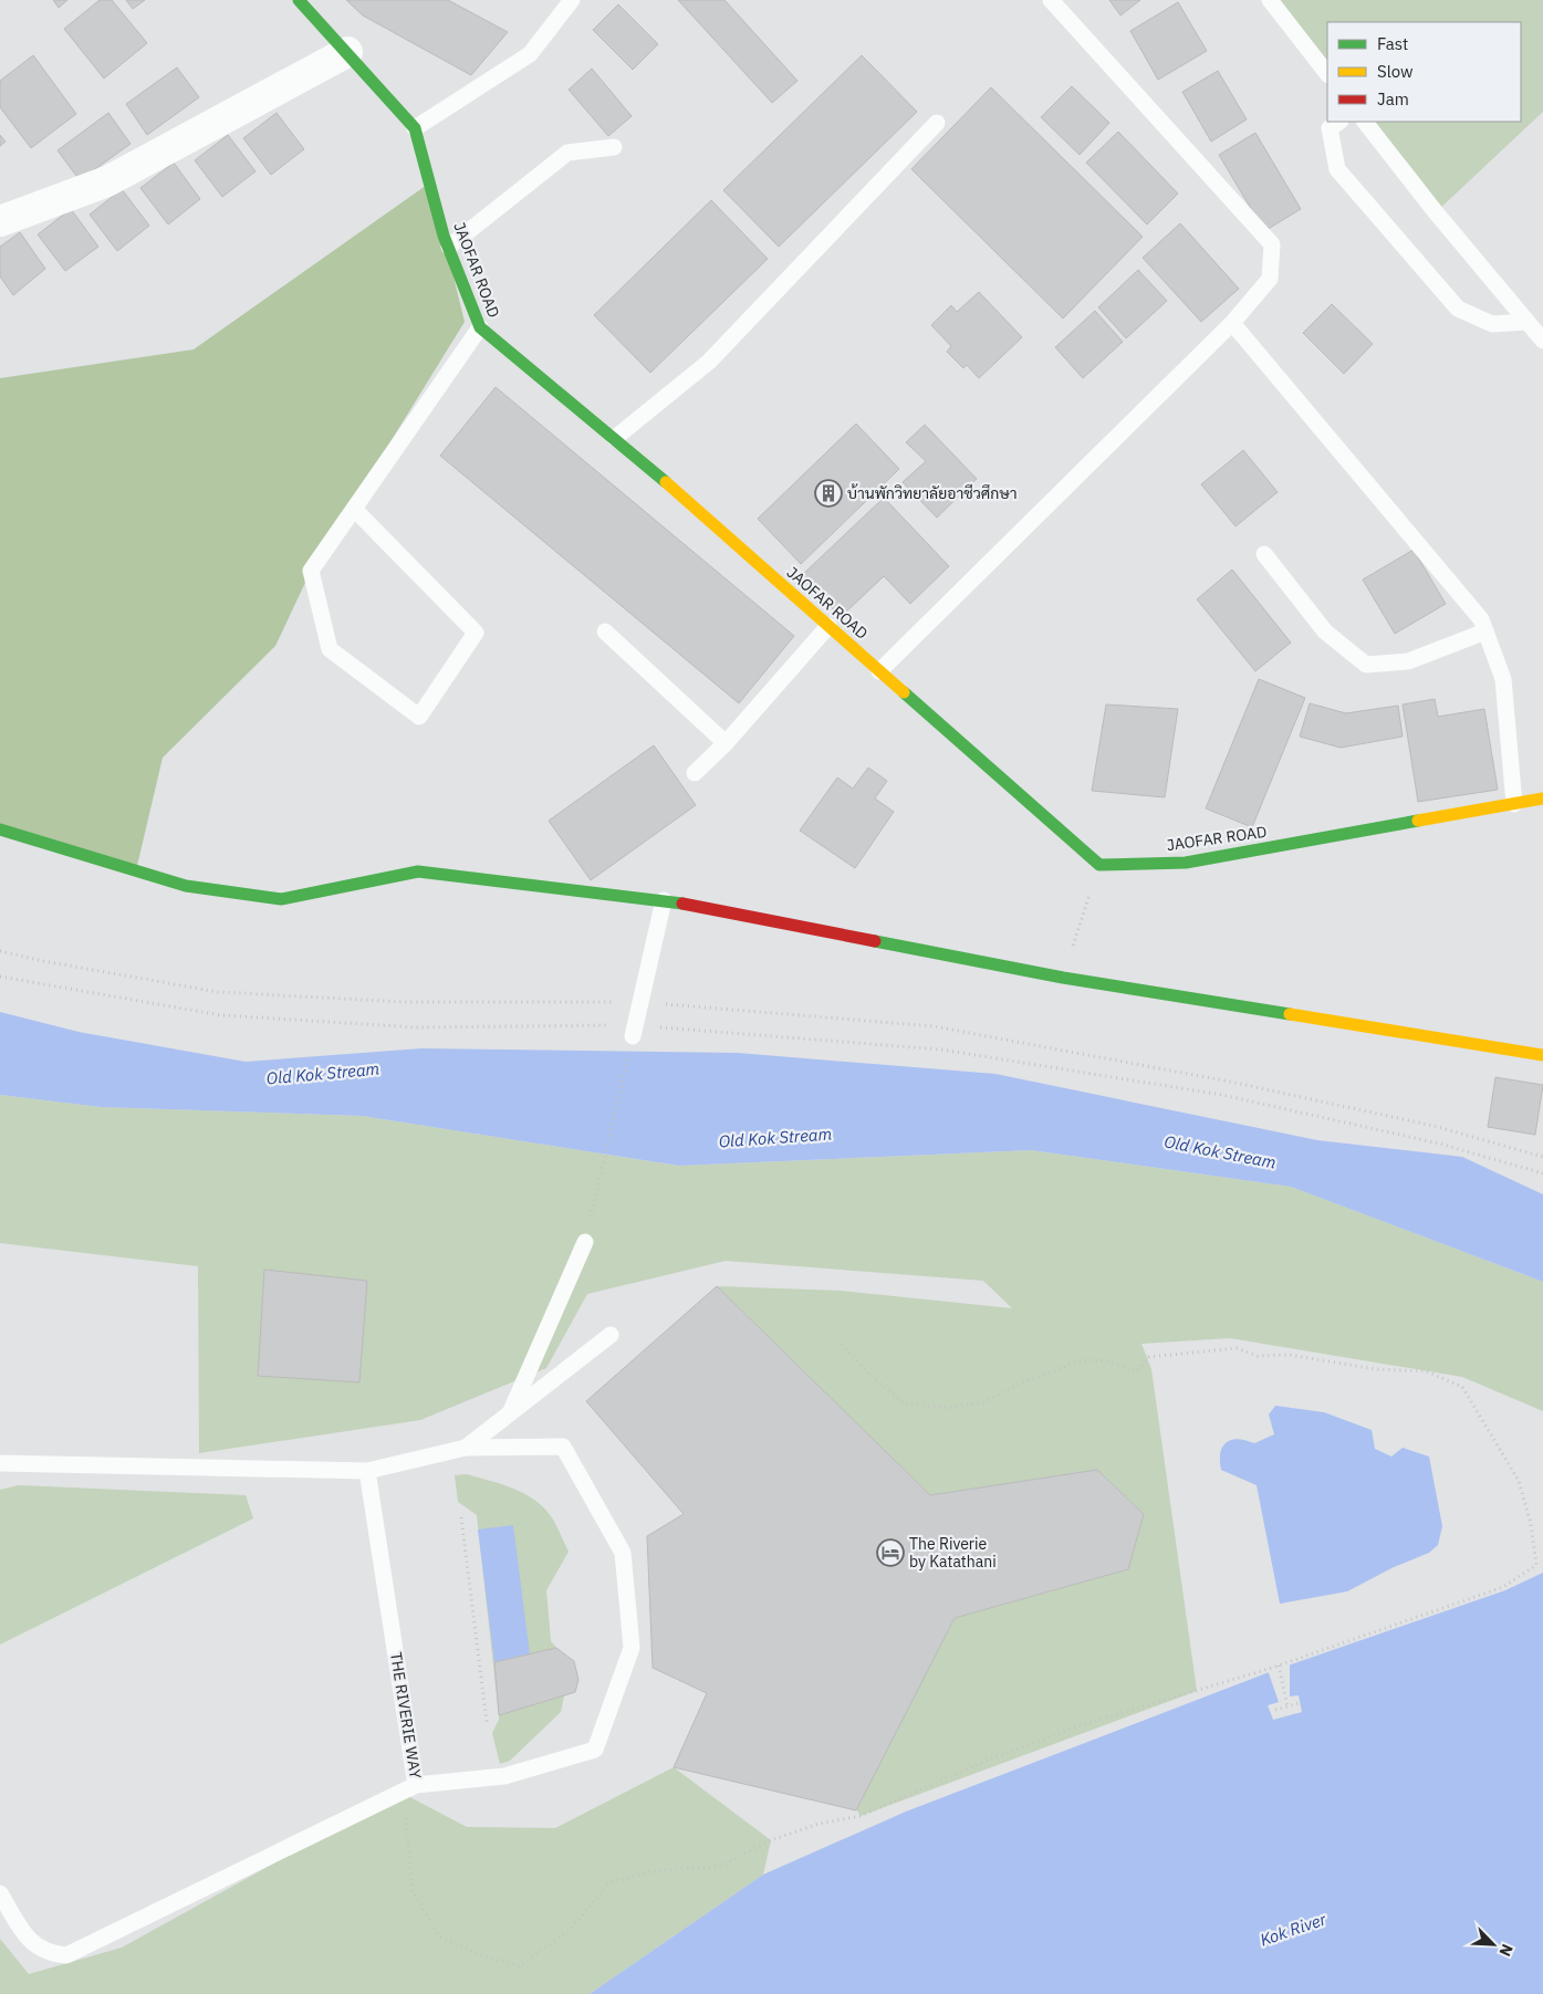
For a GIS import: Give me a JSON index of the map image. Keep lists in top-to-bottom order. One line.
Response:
{"streets":{"street":["JAOFAR ROAD"],"lane":["THE RIVERIE WAY"]},"water":["Old Kok Stream","Kok River"],"places":{"building":["บ้านพักวิทยาลัยอาชีวศึกษา"],"hotel":["The Riverie by Katathani"]},"legend":["Fast","Slow","Jam"],"north":"bottom right"}
